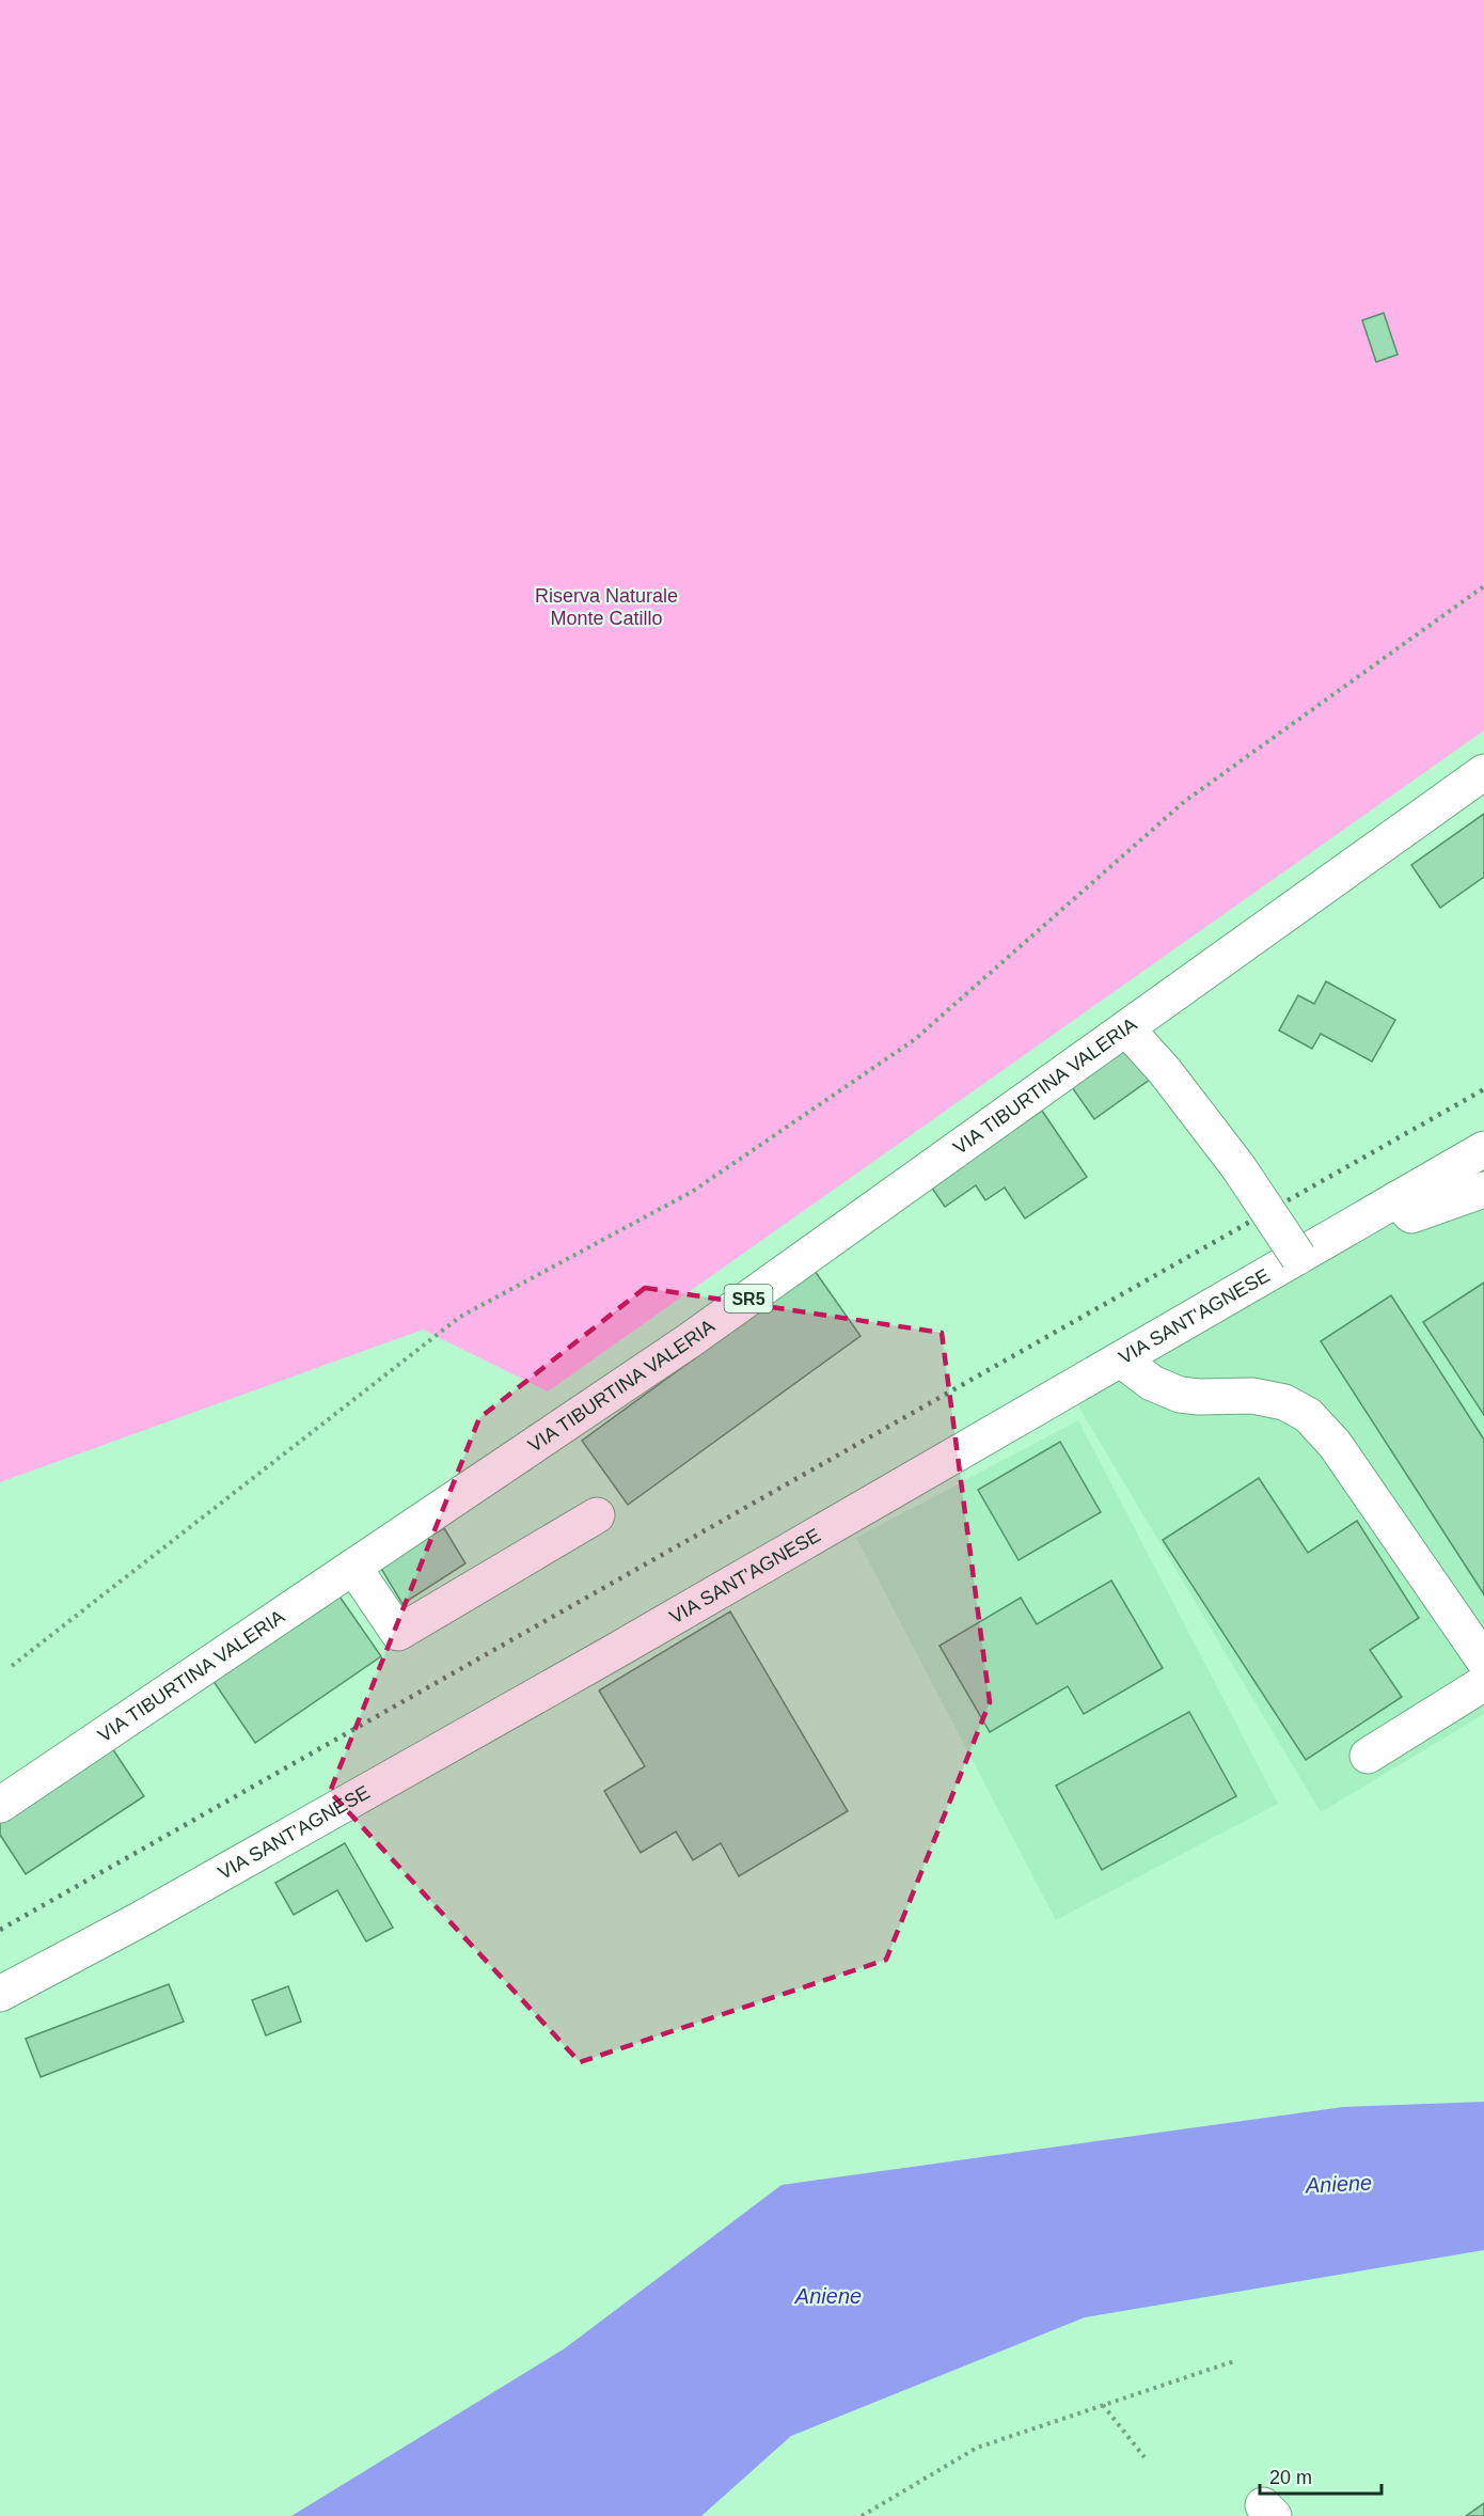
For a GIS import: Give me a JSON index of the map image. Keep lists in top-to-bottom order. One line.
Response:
{"streets":{"street":["VIA TIBURTINA VALERIA","SR5","VIA SANT'AGNESE"]},"water":["Aniene"],"parks":["Riserva Naturale Monte Catillo"],"scale_bar":"20 m"}
